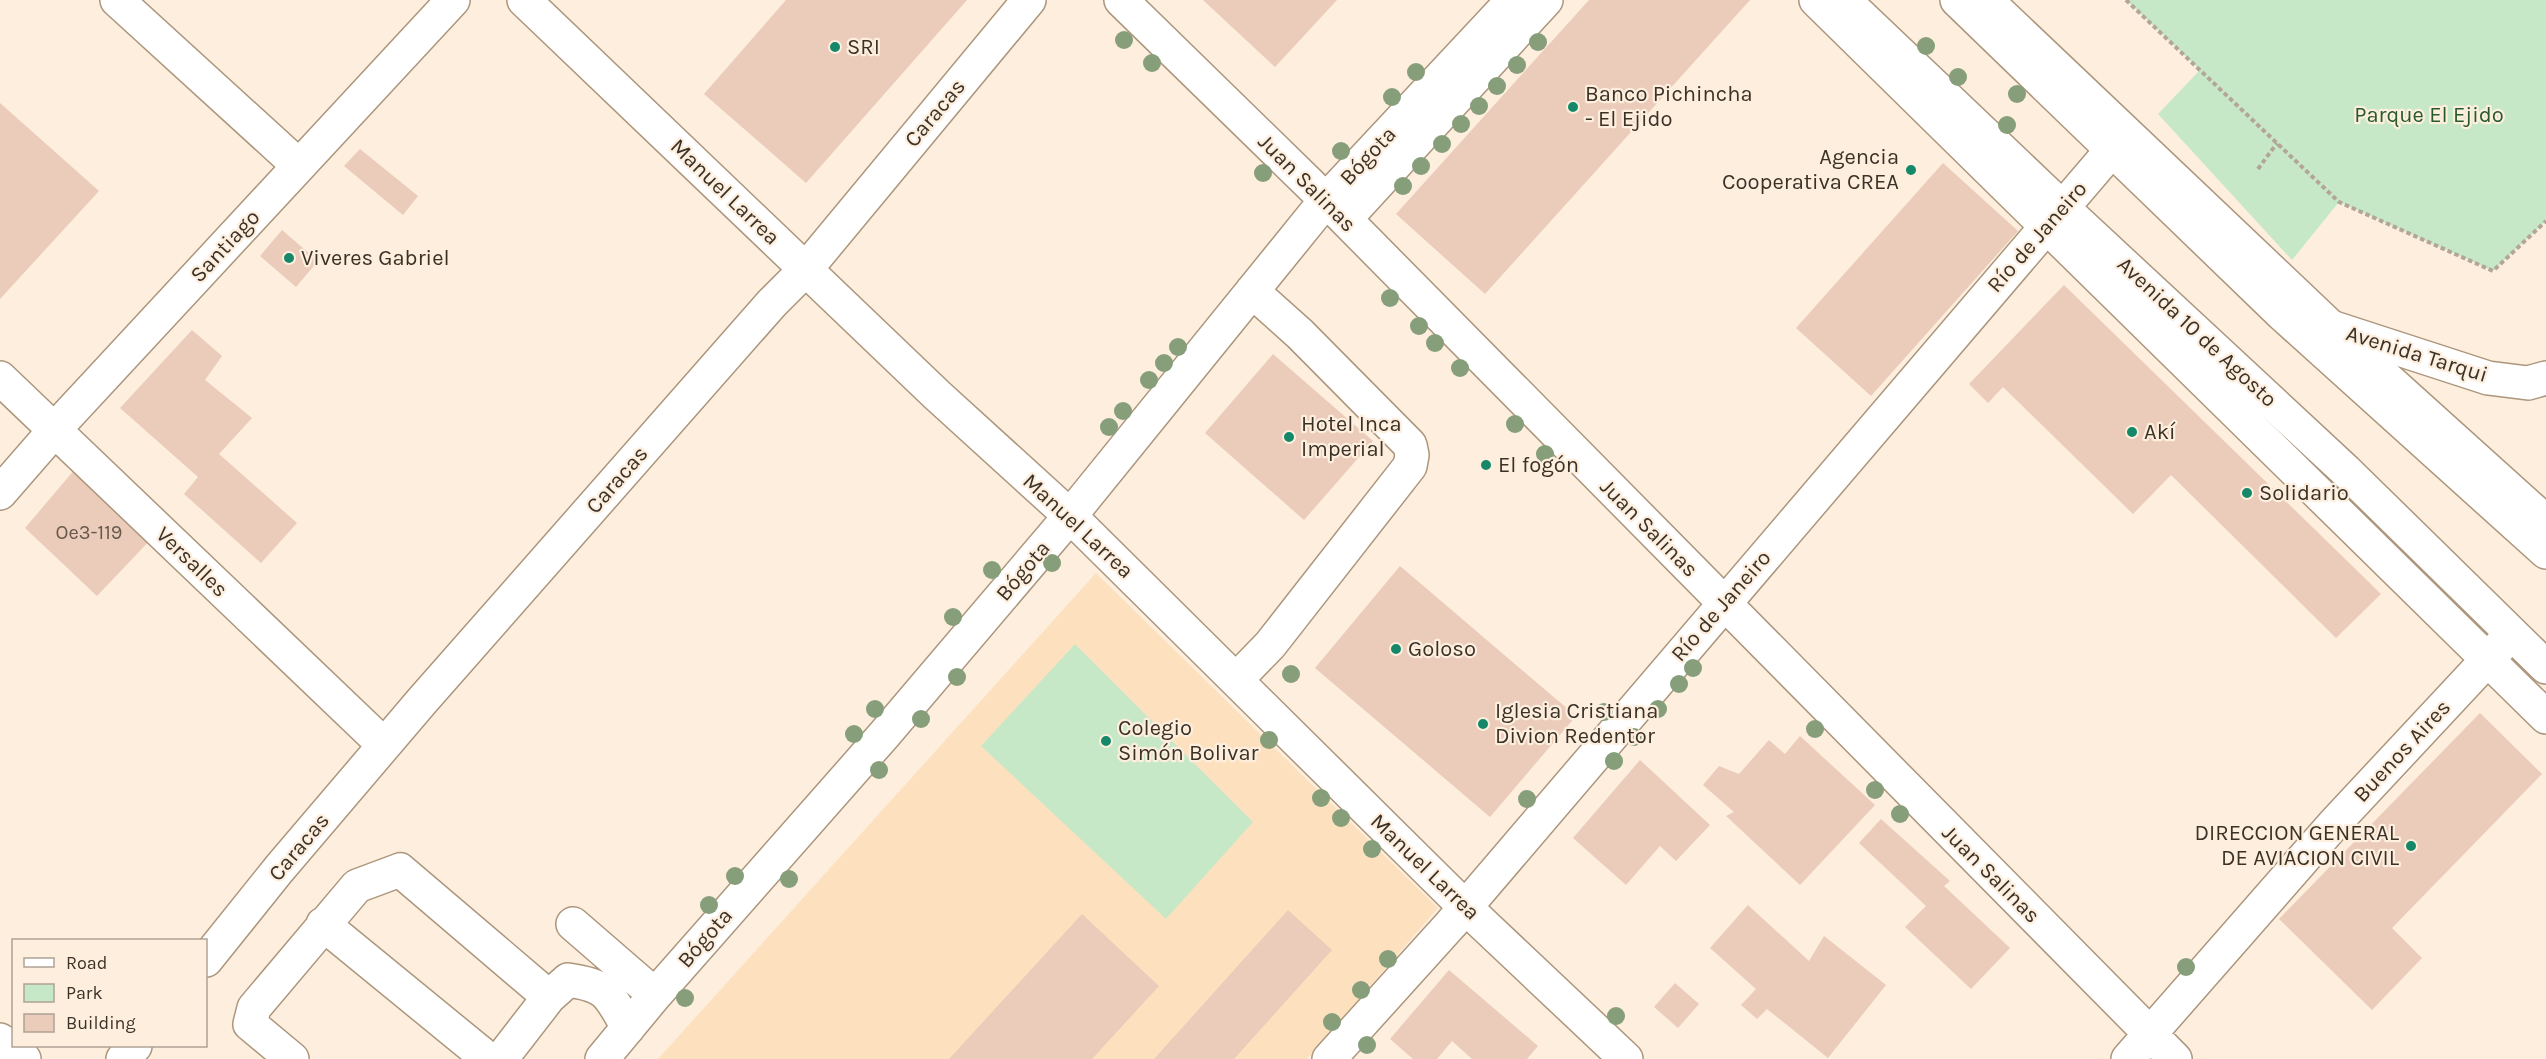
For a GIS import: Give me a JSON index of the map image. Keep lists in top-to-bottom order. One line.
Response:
{"streets":{"street":["Caracas","Bógota","Juan Salinas","Manuel Larrea","Río de Janeiro","Santiago","Avenida 10 de Agosto","Avenida Tarqui","Versalles","Buenos Aires"]},"crossings":[["Caracas","Manuel Larrea"],["Caracas","Versalles"],["Bógota","Juan Salinas"],["Bógota","Manuel Larrea"],["Juan Salinas","Río de Janeiro"],["Juan Salinas","Buenos Aires"],["Manuel Larrea","Río de Janeiro"],["Río de Janeiro","Avenida 10 de Agosto"],["Santiago","Versalles"],["Avenida 10 de Agosto","Buenos Aires"]],"parks":["Parque El Ejido"],"places":["SRI","Banco Pichincha - El Ejido","Agencia Cooperativa CREA","Viveres Gabriel","Akí","Hotel Inca Imperial","El fogón","Solidario","Goloso","Iglesia Cristiana Divion Redentor","Colegio Simón Bolivar","DIRECCION GENERAL DE AVIACION CIVIL"],"house_numbers":["Oe3-119"],"legend":["Road","Park","Building"]}
